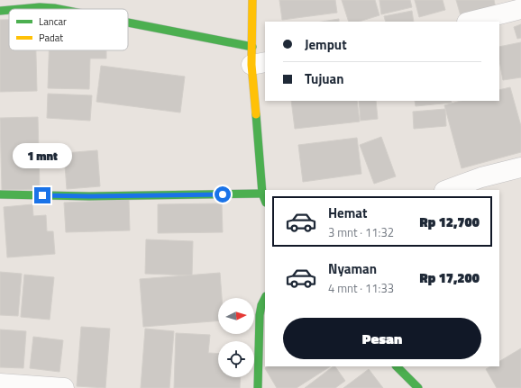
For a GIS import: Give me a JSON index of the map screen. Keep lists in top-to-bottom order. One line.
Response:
{"legend":["Lancar","Padat"],"north":"right","page":{"banner":["Jemput","Tujuan"],"bubble":"1 mnt","list":[{"name":"Hemat","note":"3 mnt · 11:32","value":"Rp 12,700"},{"name":"Nyaman","note":"4 mnt · 11:33","value":"Rp 17,200"}],"buttons":"Pesan"}}
